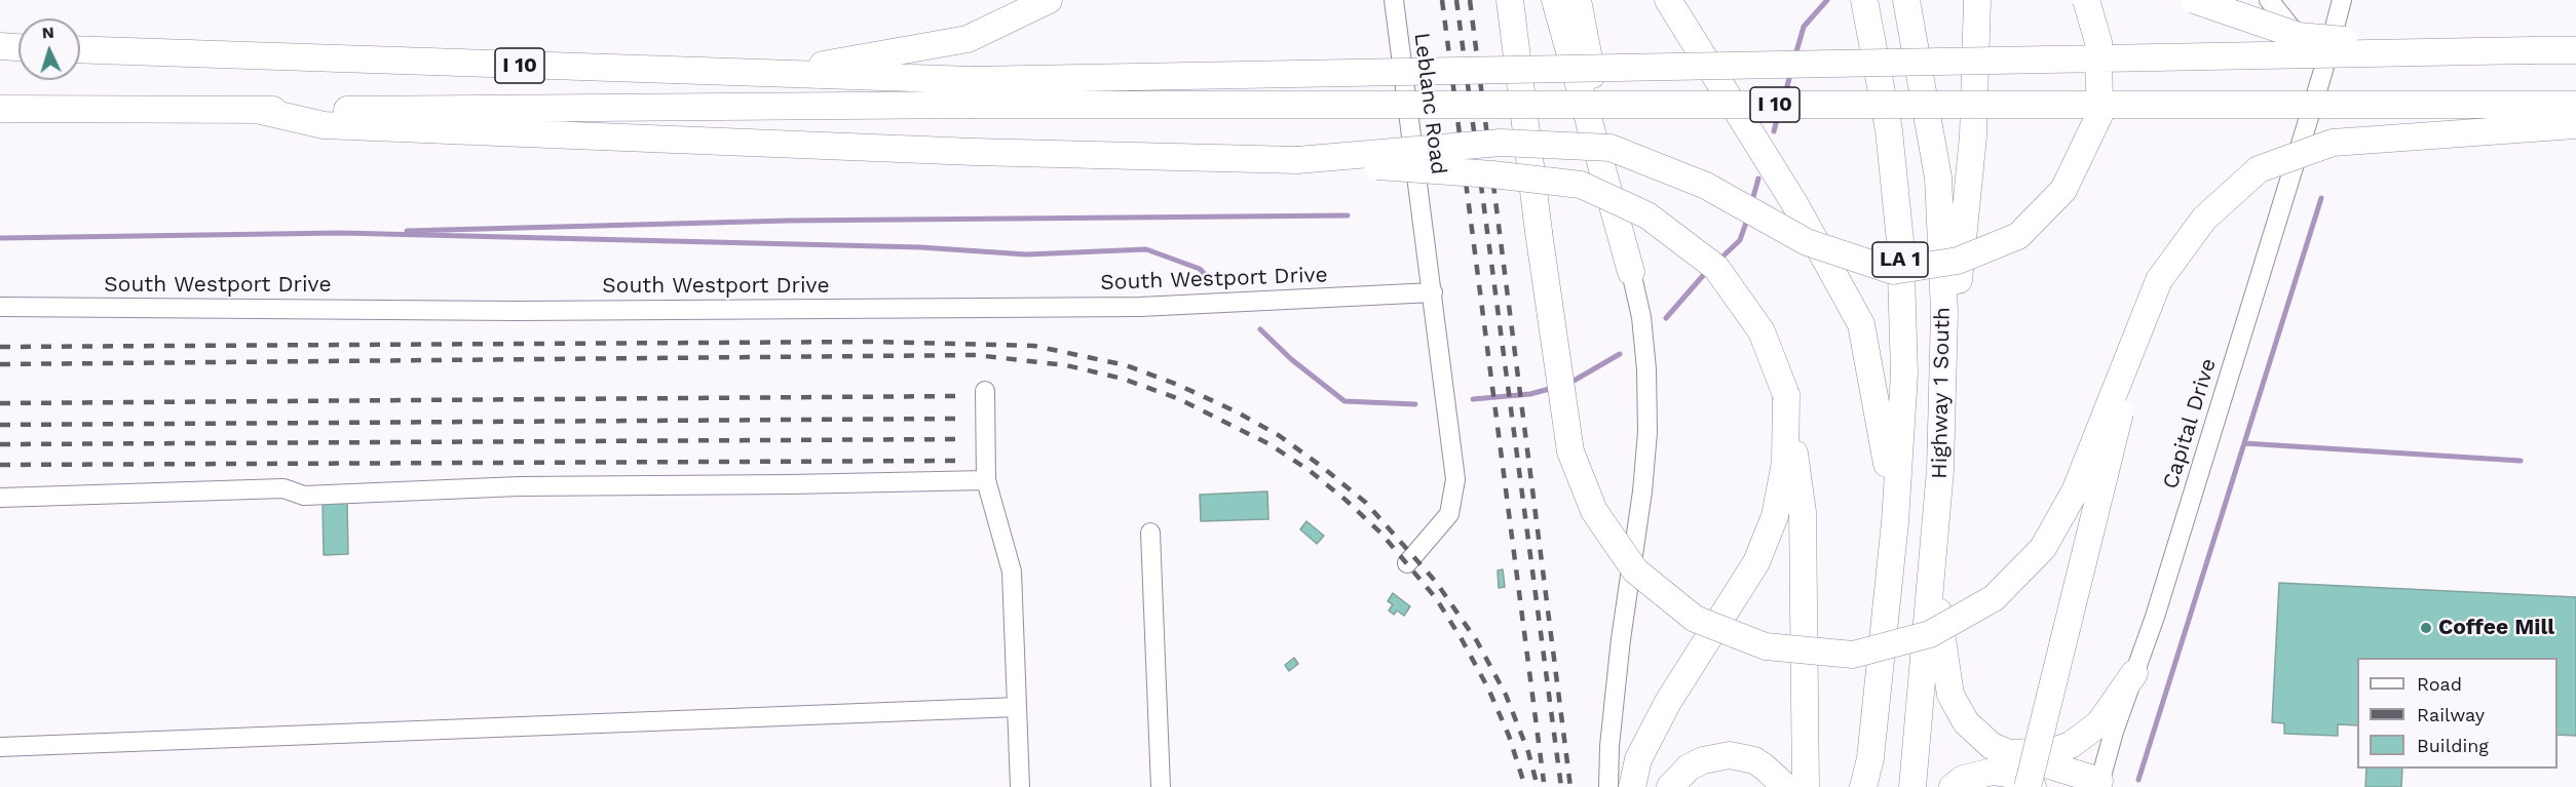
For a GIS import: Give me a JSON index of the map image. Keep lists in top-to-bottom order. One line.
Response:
{"streets":{"highway":["I 10","LA 1","Highway 1 South"],"street":["Leblanc Road","South Westport Drive","Capital Drive"]},"crossings":[["Leblanc Road","South Westport Drive"]],"places":["Coffee Mill"],"legend":["Road","Railway","Building"],"north":"top"}
